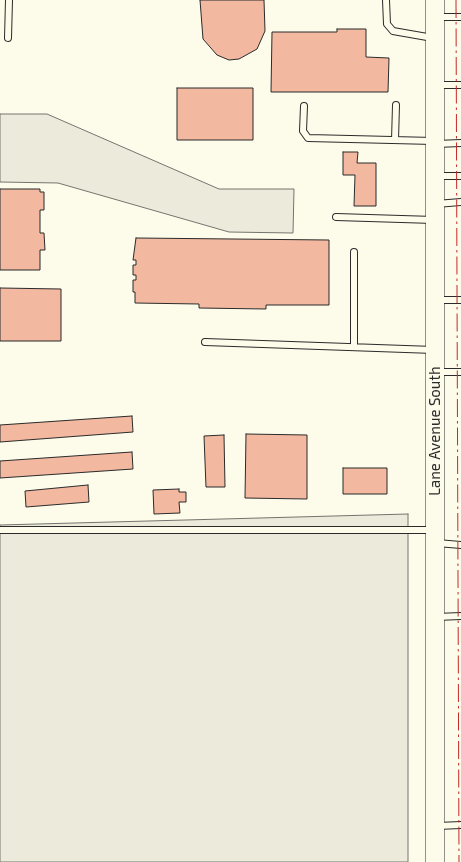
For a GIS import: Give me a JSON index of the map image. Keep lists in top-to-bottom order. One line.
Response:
{"streets":{"main road":["Lane Avenue South"]}}
